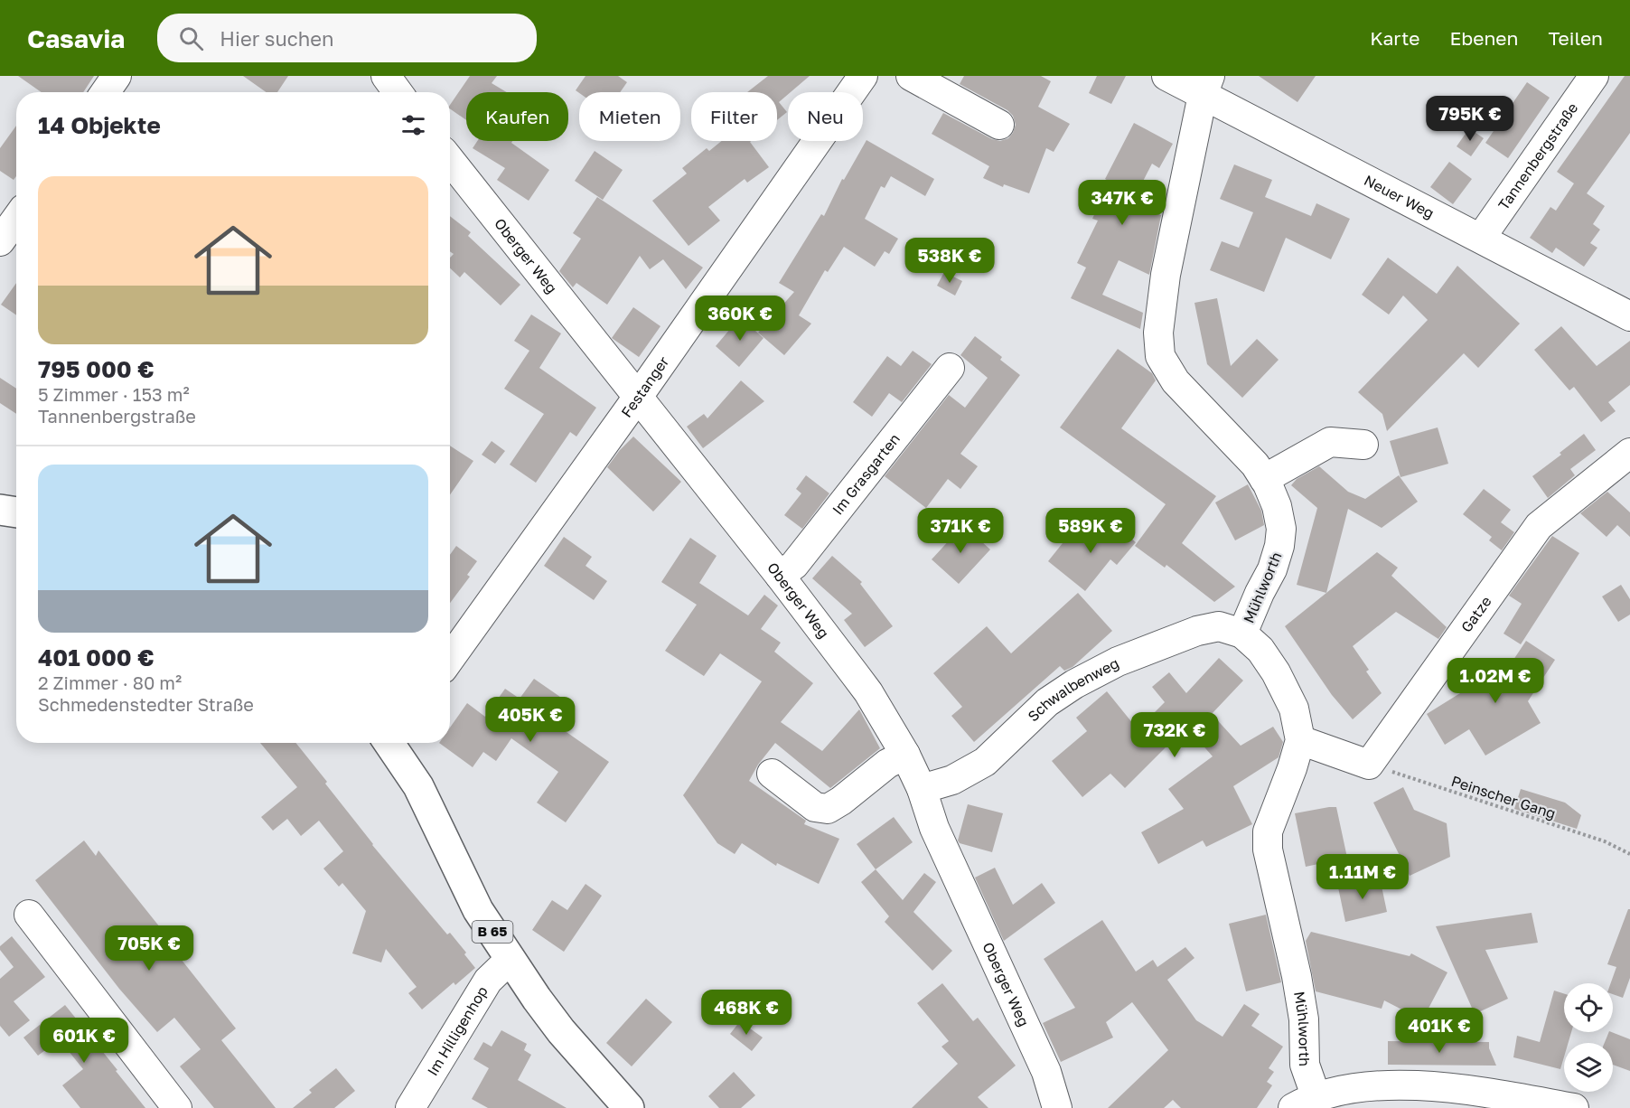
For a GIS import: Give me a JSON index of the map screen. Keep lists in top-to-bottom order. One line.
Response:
{"streets":{"main road":["B 65"],"street":["Tannenbergstraße","Neuer Weg","Oberger Weg","Festanger","Im Grasgarten","Mühlworth","Gatze","Schwalbenweg","Im Hilligenhop"],"path":["Peinscher Gang"]},"crossings":[["Tannenbergstraße","Neuer Weg"],["Neuer Weg","Mühlworth"],["Oberger Weg","Festanger"],["Oberger Weg","Im Grasgarten"],["Oberger Weg","Schwalbenweg"],["Mühlworth","Schwalbenweg"],["Gatze","Peinscher Gang"],["B 65","Im Hilligenhop"]],"page":{"header":"Casavia","search":"Hier suchen","nav":["Karte","Ebenen","Teilen"],"chip":["Kaufen","Mieten","Filter","Neu"],"heading":"14 Objekte","price":["795K €","347K €","538K €","360K €","371K €","589K €","1.02M €","405K €","732K €","1.11M €","705K €","468K €","401K €","601K €"],"list":[{"name":"795 000 €","note":"5 Zimmer · 153 m² · Tannenbergstraße"},{"name":"401 000 €","note":"2 Zimmer · 80 m² · Schmedenstedter Straße"}]}}
